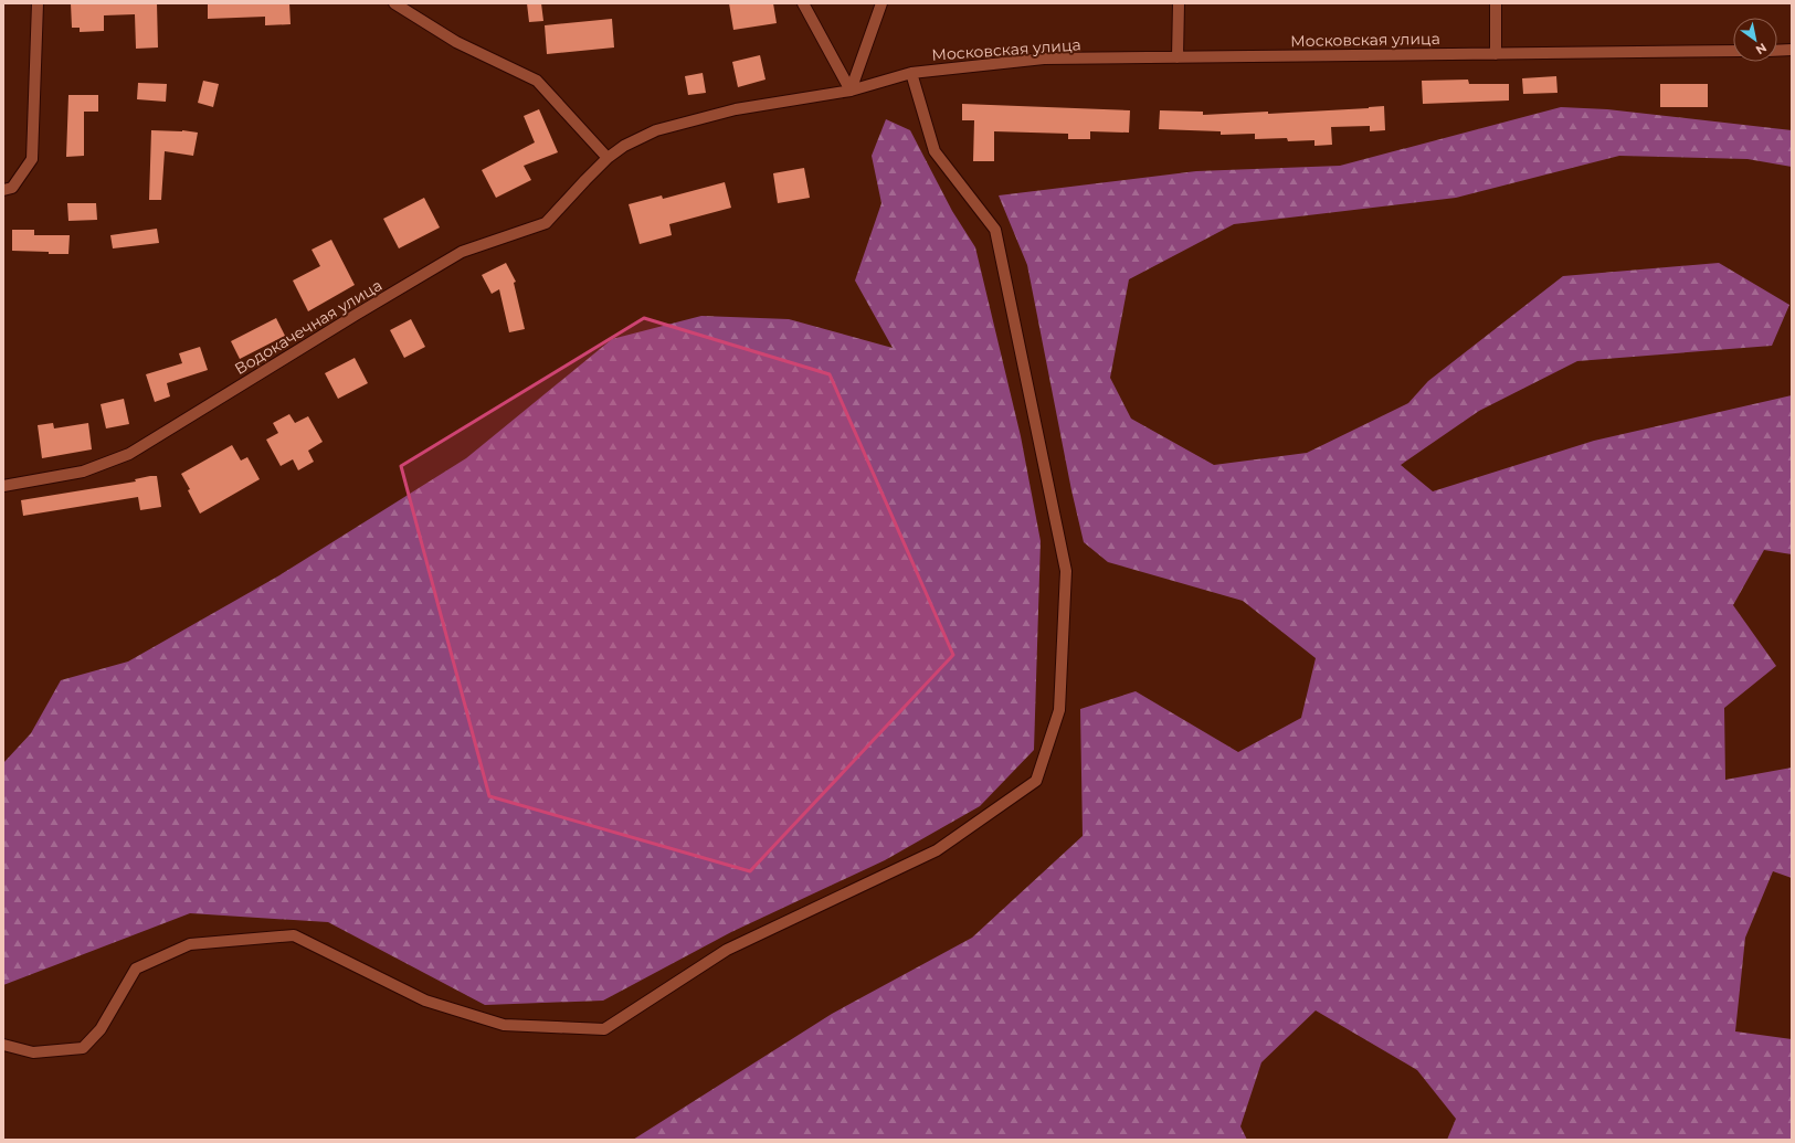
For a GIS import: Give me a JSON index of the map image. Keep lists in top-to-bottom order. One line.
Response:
{"streets":{"street":["Московская улица","Водокачечная улица"]},"crossings":[["Московская улица","Водокачечная улица"]],"north":"bottom right"}
